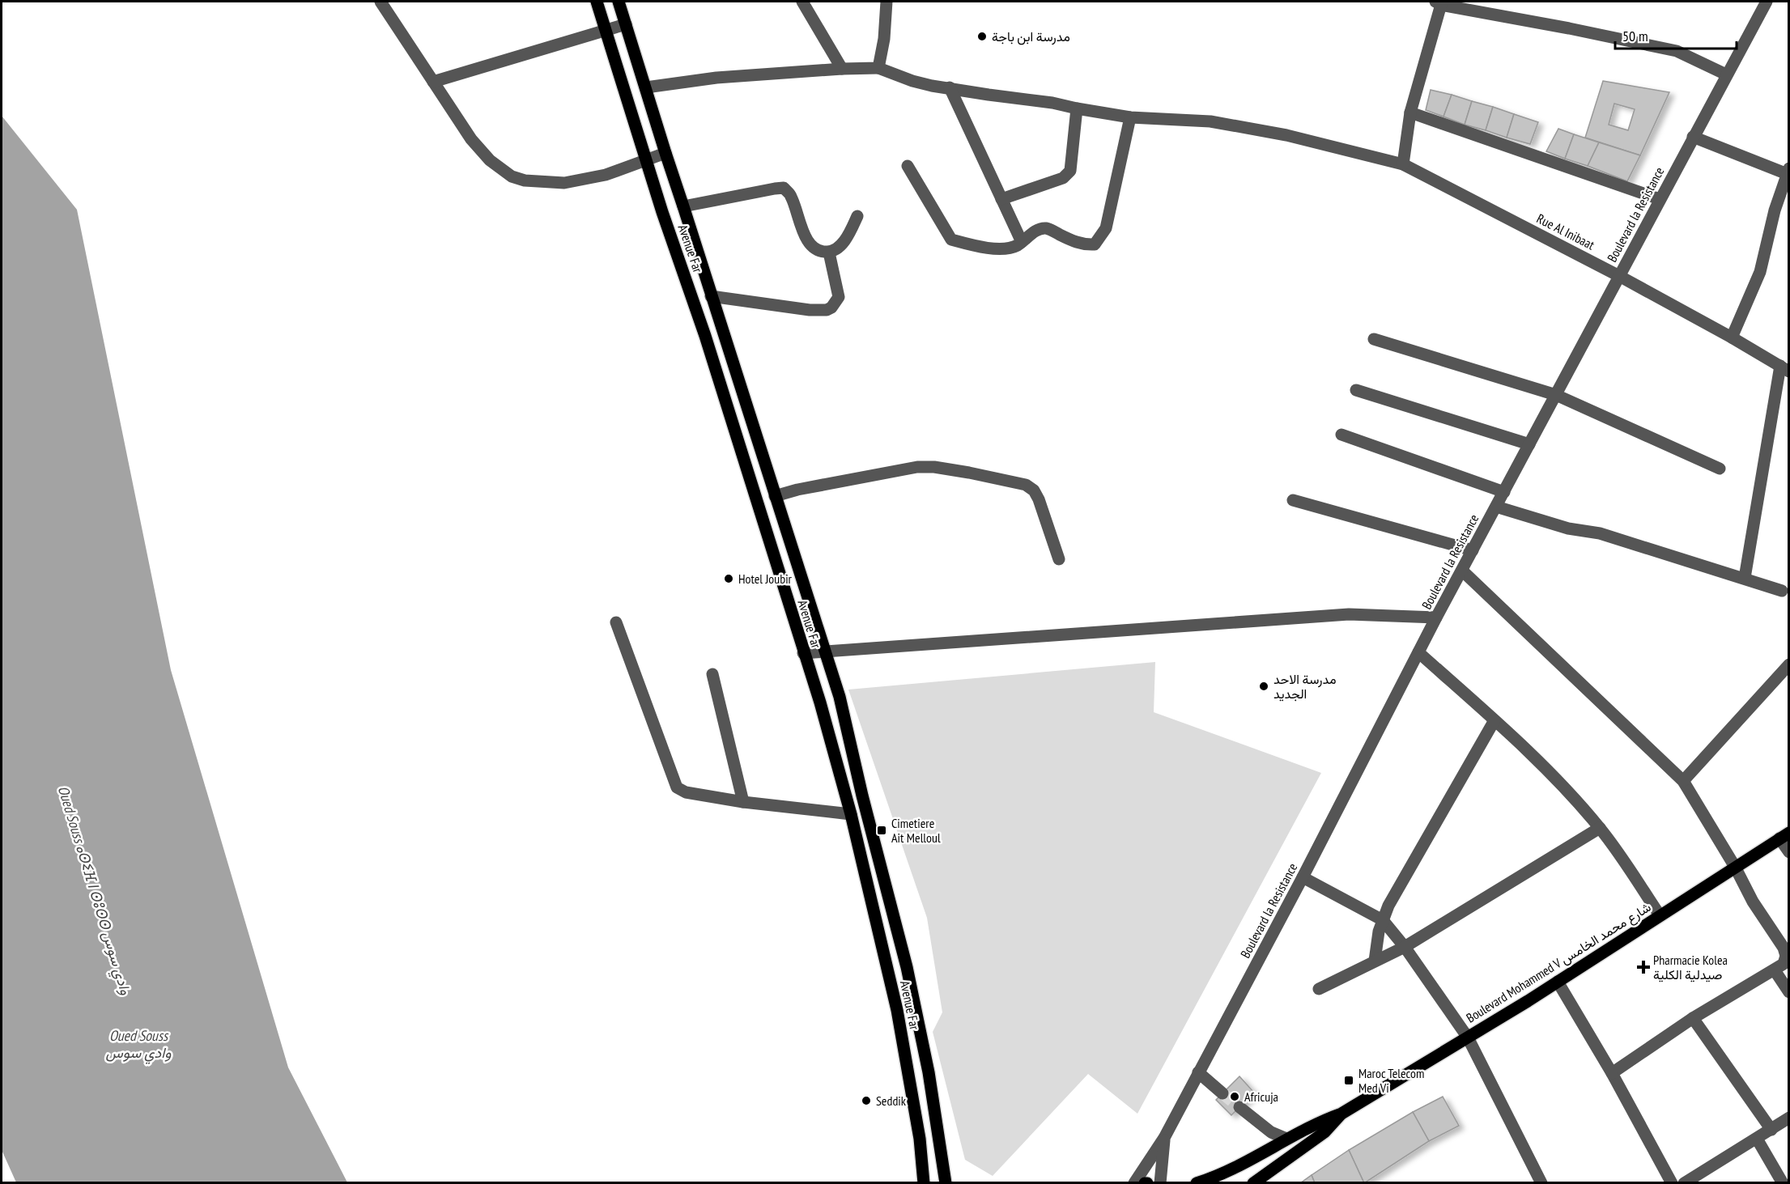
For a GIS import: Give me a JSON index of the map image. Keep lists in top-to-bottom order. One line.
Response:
{"streets":{"main road":["Avenue Far","Boulevard Mohammed V شارع محمد الخامس"],"street":["Boulevard la Resistance","Rue Al Inibaat"]},"crossings":[["Boulevard la Resistance","Rue Al Inibaat"]],"water":["Oued Souss ⴰⵙⵉⴼ ⵏ ⵙⵓⵙⵙ وادي سوس","Oued Souss وادي سوس"],"places":{"other":["مدرسة ابن باجة","Hotel Joubir","مدرسة الاحد الجديد","Africuja","Seddik"],"transit":["Cimetiere Ait Melloul","Maroc Telecom Med Vi"],"health":["Pharmacie Kolea صيدلية الكلية"]},"scale_bar":"50 m"}
